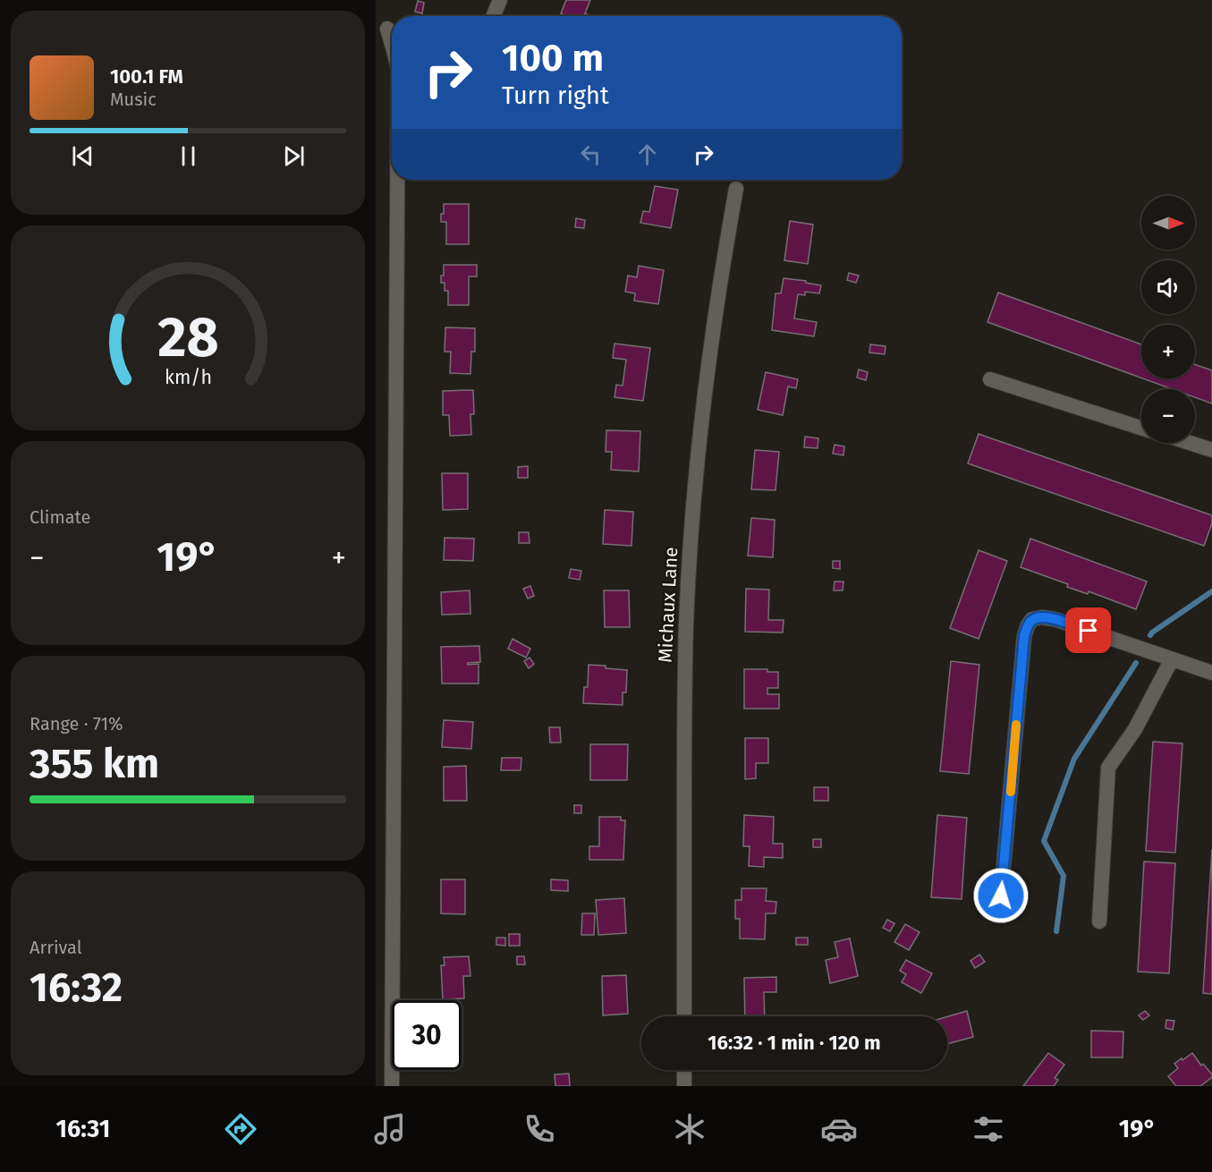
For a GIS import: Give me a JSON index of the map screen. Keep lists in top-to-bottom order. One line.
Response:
{"streets":{"street":["Michaux Lane"]},"north":"right","page":{"turn":["100 m","Turn right"],"song":["100.1 FM","Music"],"map_buttons":["+","−"],"tile":["Climate",["Range · 71%","355 km"],["Arrival","16:32"]],"heat":["−","19°","+"],"limit":"30","trip":"16:32 · 1 min · 120 m","tabs":["16:31","19°"],"gauge":["28","km/h"]}}
